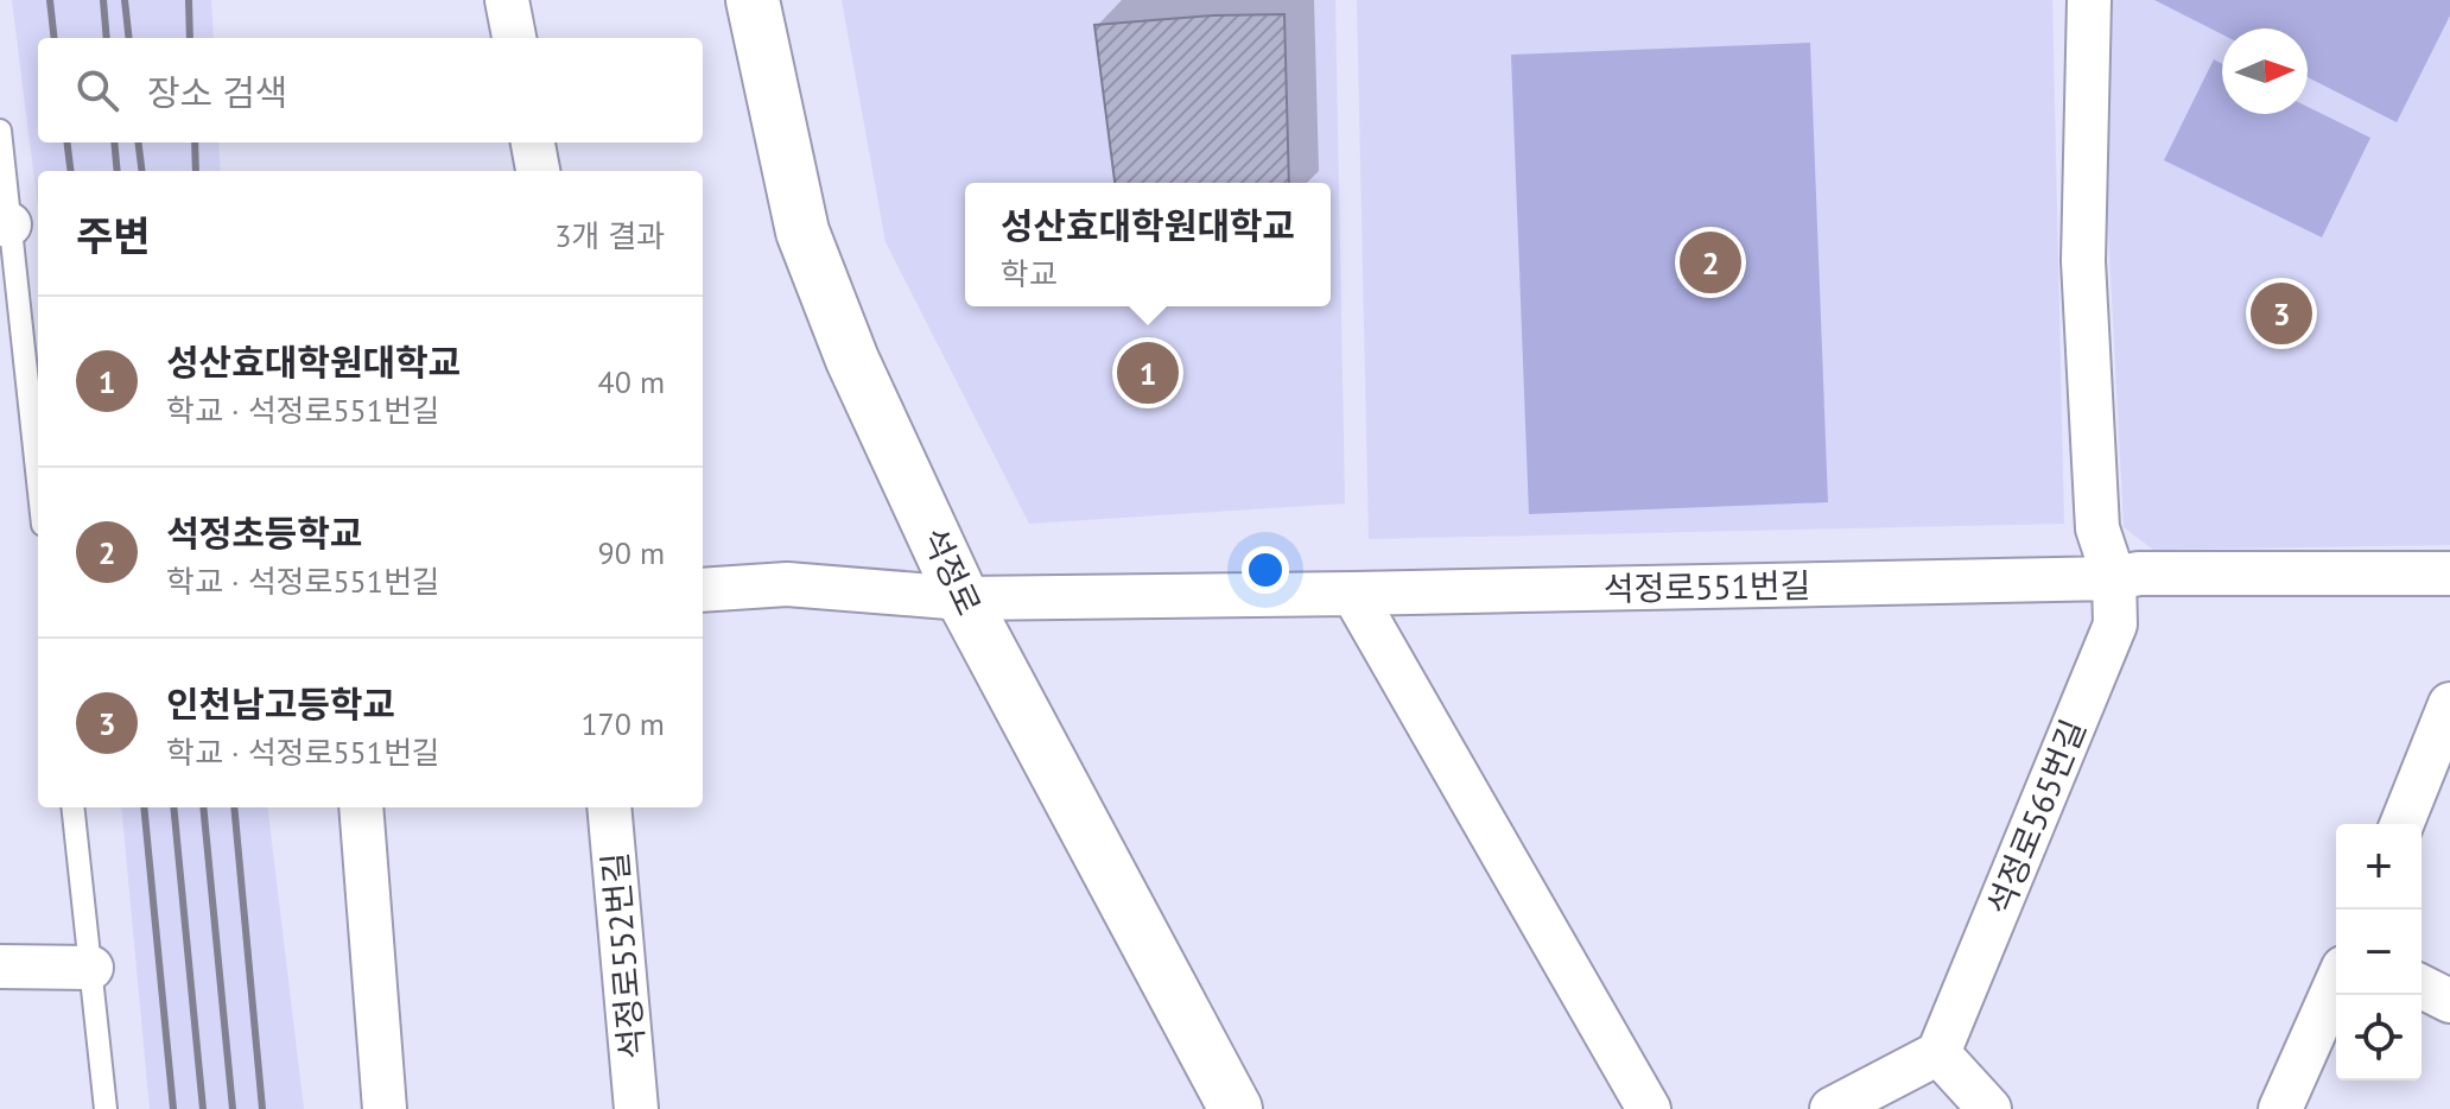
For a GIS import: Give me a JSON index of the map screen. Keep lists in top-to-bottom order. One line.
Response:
{"streets":{"main road":["석정로"],"street":["석정로551번길","석정로565번길","석정로552번길"]},"crossings":[["석정로","석정로551번길"],["석정로551번길","석정로565번길"]],"north":"right","page":{"search":"장소 검색","heading":["주변","3개 결과"],"popup":["성산효대학원대학교","학교"],"pins":["2","3","1"],"list":[{"mark":"1","name":"성산효대학원대학교","note":"학교 · 석정로551번길","value":"40 m"},{"mark":"2","name":"석정초등학교","note":"학교 · 석정로551번길","value":"90 m"},{"mark":"3","name":"인천남고등학교","note":"학교 · 석정로551번길","value":"170 m"}],"map_buttons":["+","−"]}}
